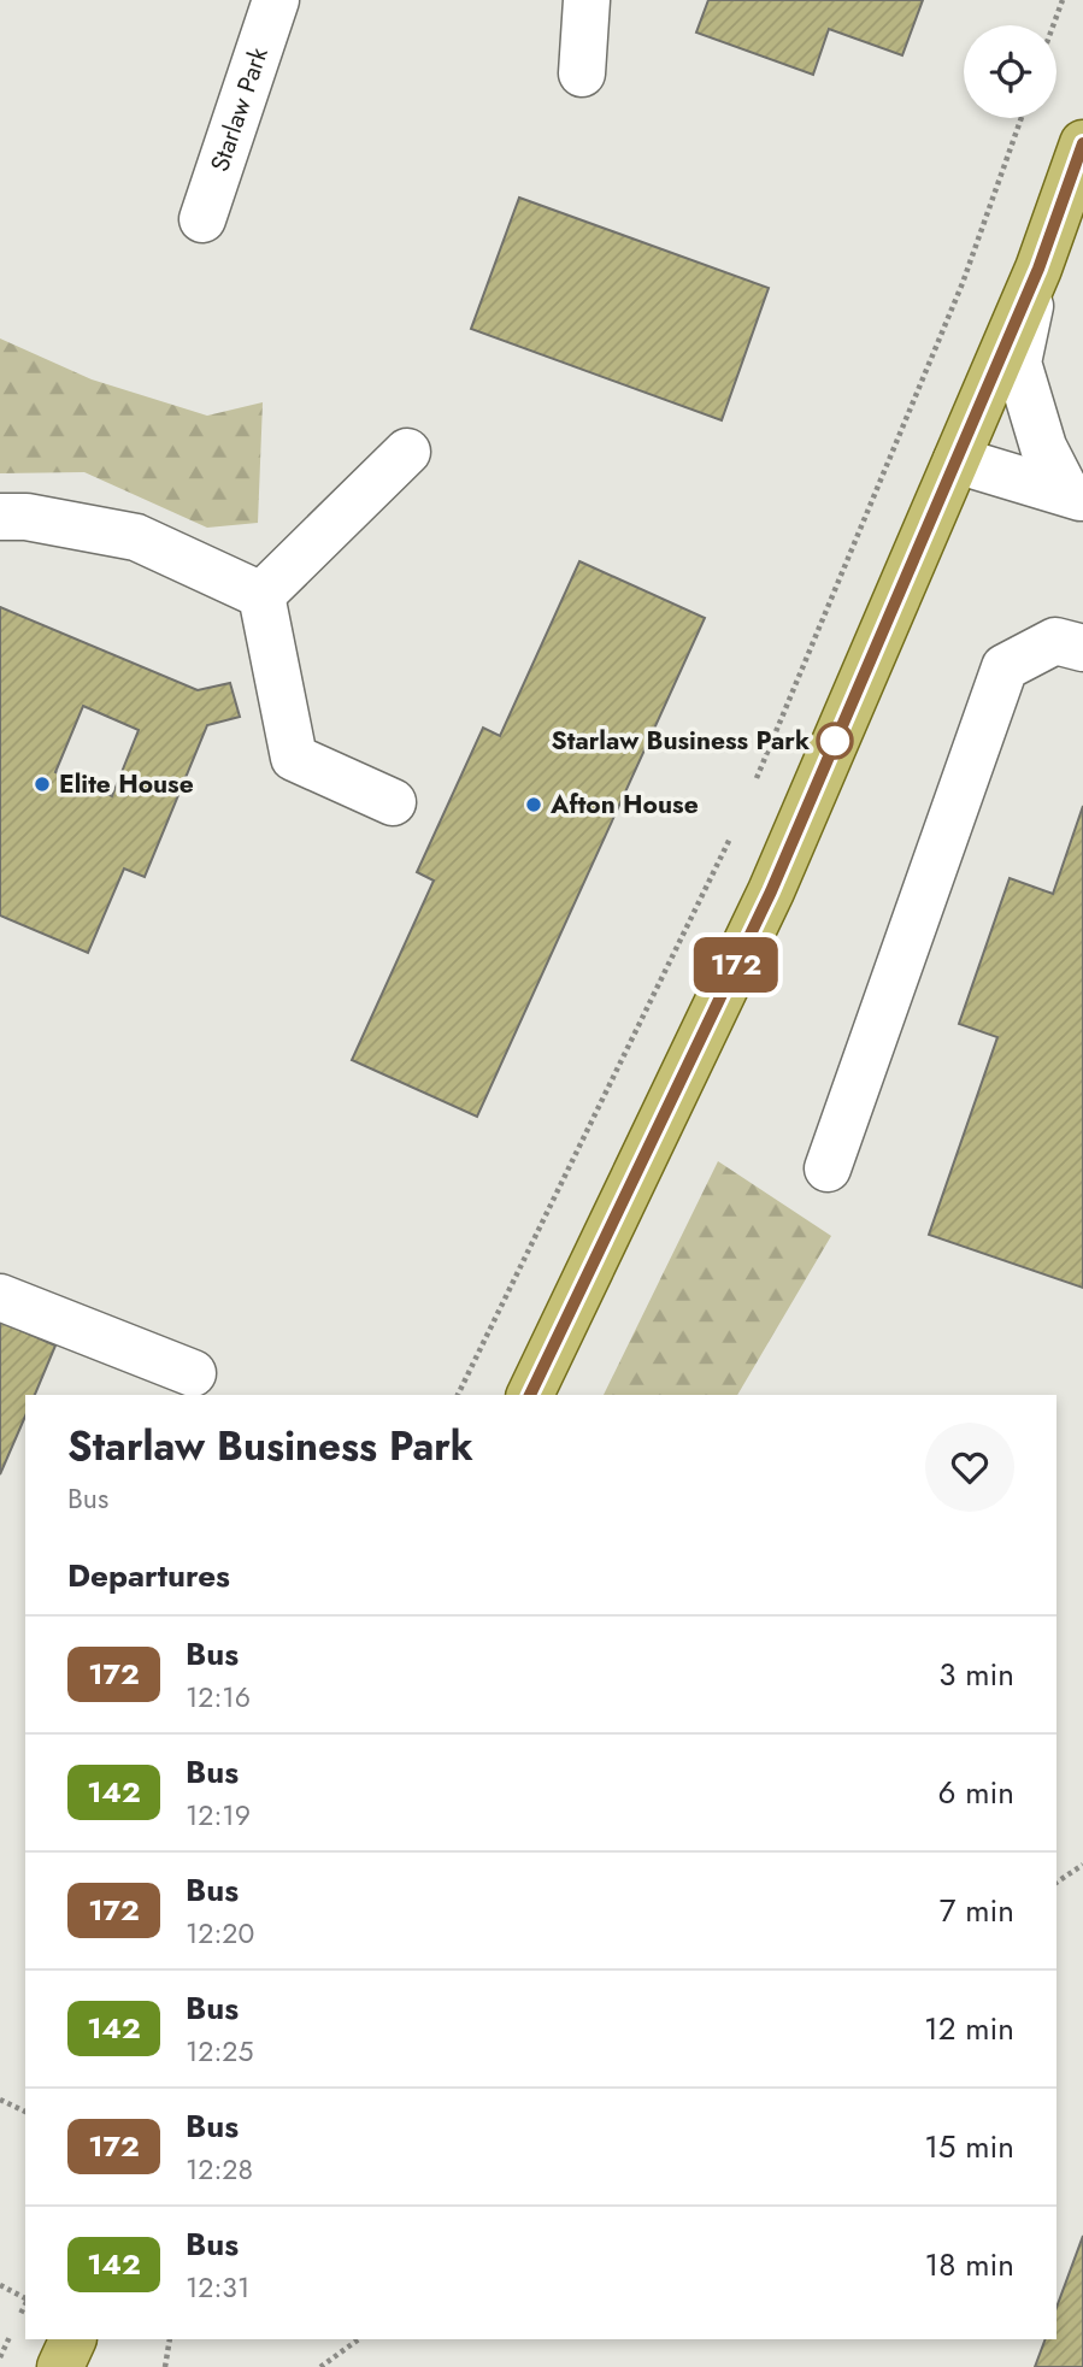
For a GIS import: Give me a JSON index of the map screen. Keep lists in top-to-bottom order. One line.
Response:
{"streets":{"lane":["Starlaw Park"]},"places":["Starlaw Business Park","Elite House","Afton House"],"lines":["bus line 172"],"page":{"on_map":"172","heading":[["Starlaw Business Park","Bus"],"Departures"],"list":[{"mark":"172","name":"Bus","note":"12:16","value":"3 min"},{"mark":"142","name":"Bus","note":"12:19","value":"6 min"},{"mark":"172","name":"Bus","note":"12:20","value":"7 min"},{"mark":"142","name":"Bus","note":"12:25","value":"12 min"},{"mark":"172","name":"Bus","note":"12:28","value":"15 min"},{"mark":"142","name":"Bus","note":"12:31","value":"18 min"}]}}
